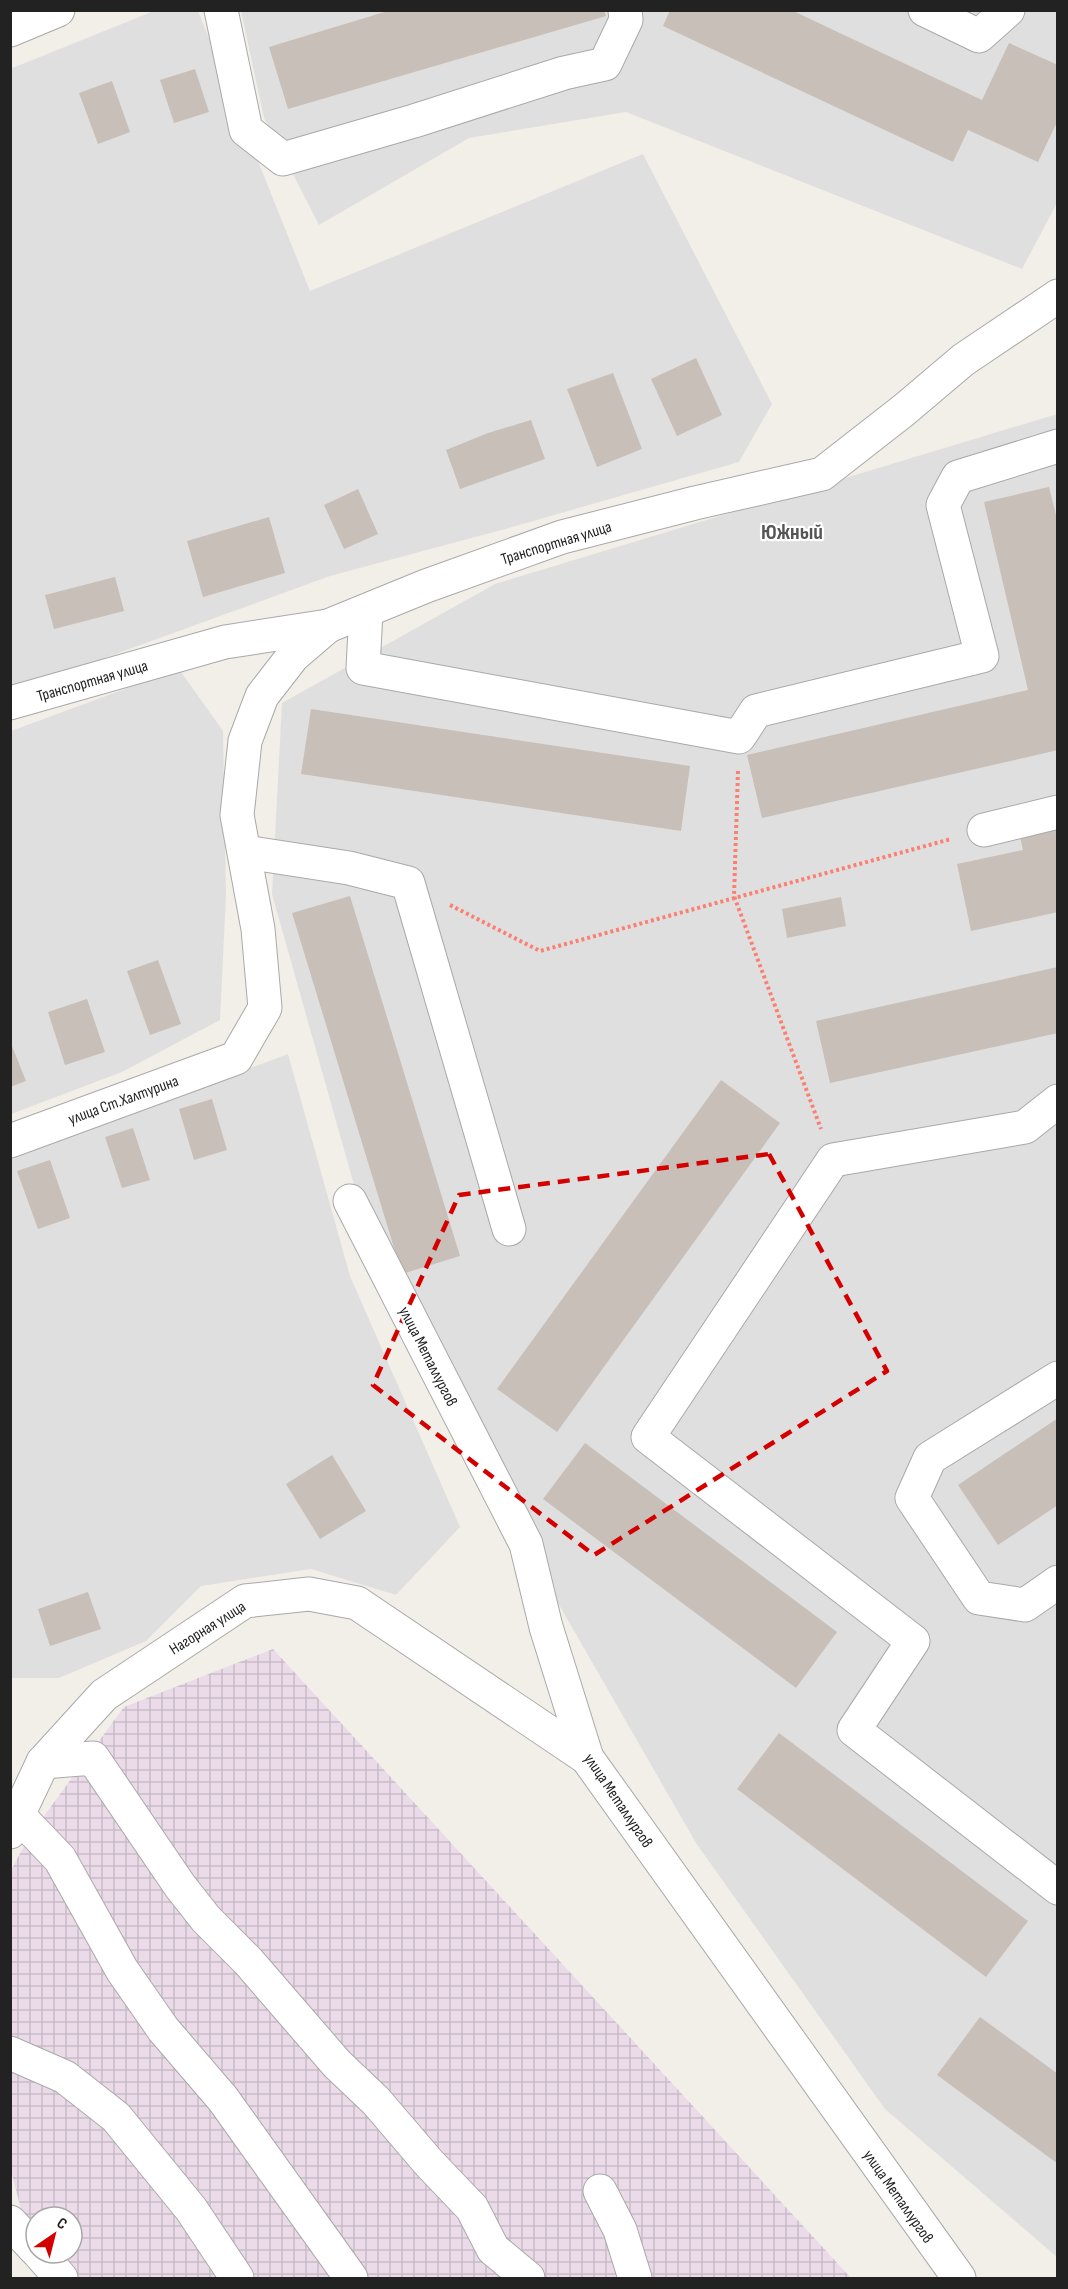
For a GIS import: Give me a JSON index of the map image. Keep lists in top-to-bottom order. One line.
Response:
{"streets":{"street":["Транспортная улица","улица Ст.Халтурина","улица Металлургов","Нагорная улица"]},"crossings":[["улица Металлургов","Нагорная улица"]],"districts":["Южный"],"north":"top right"}
